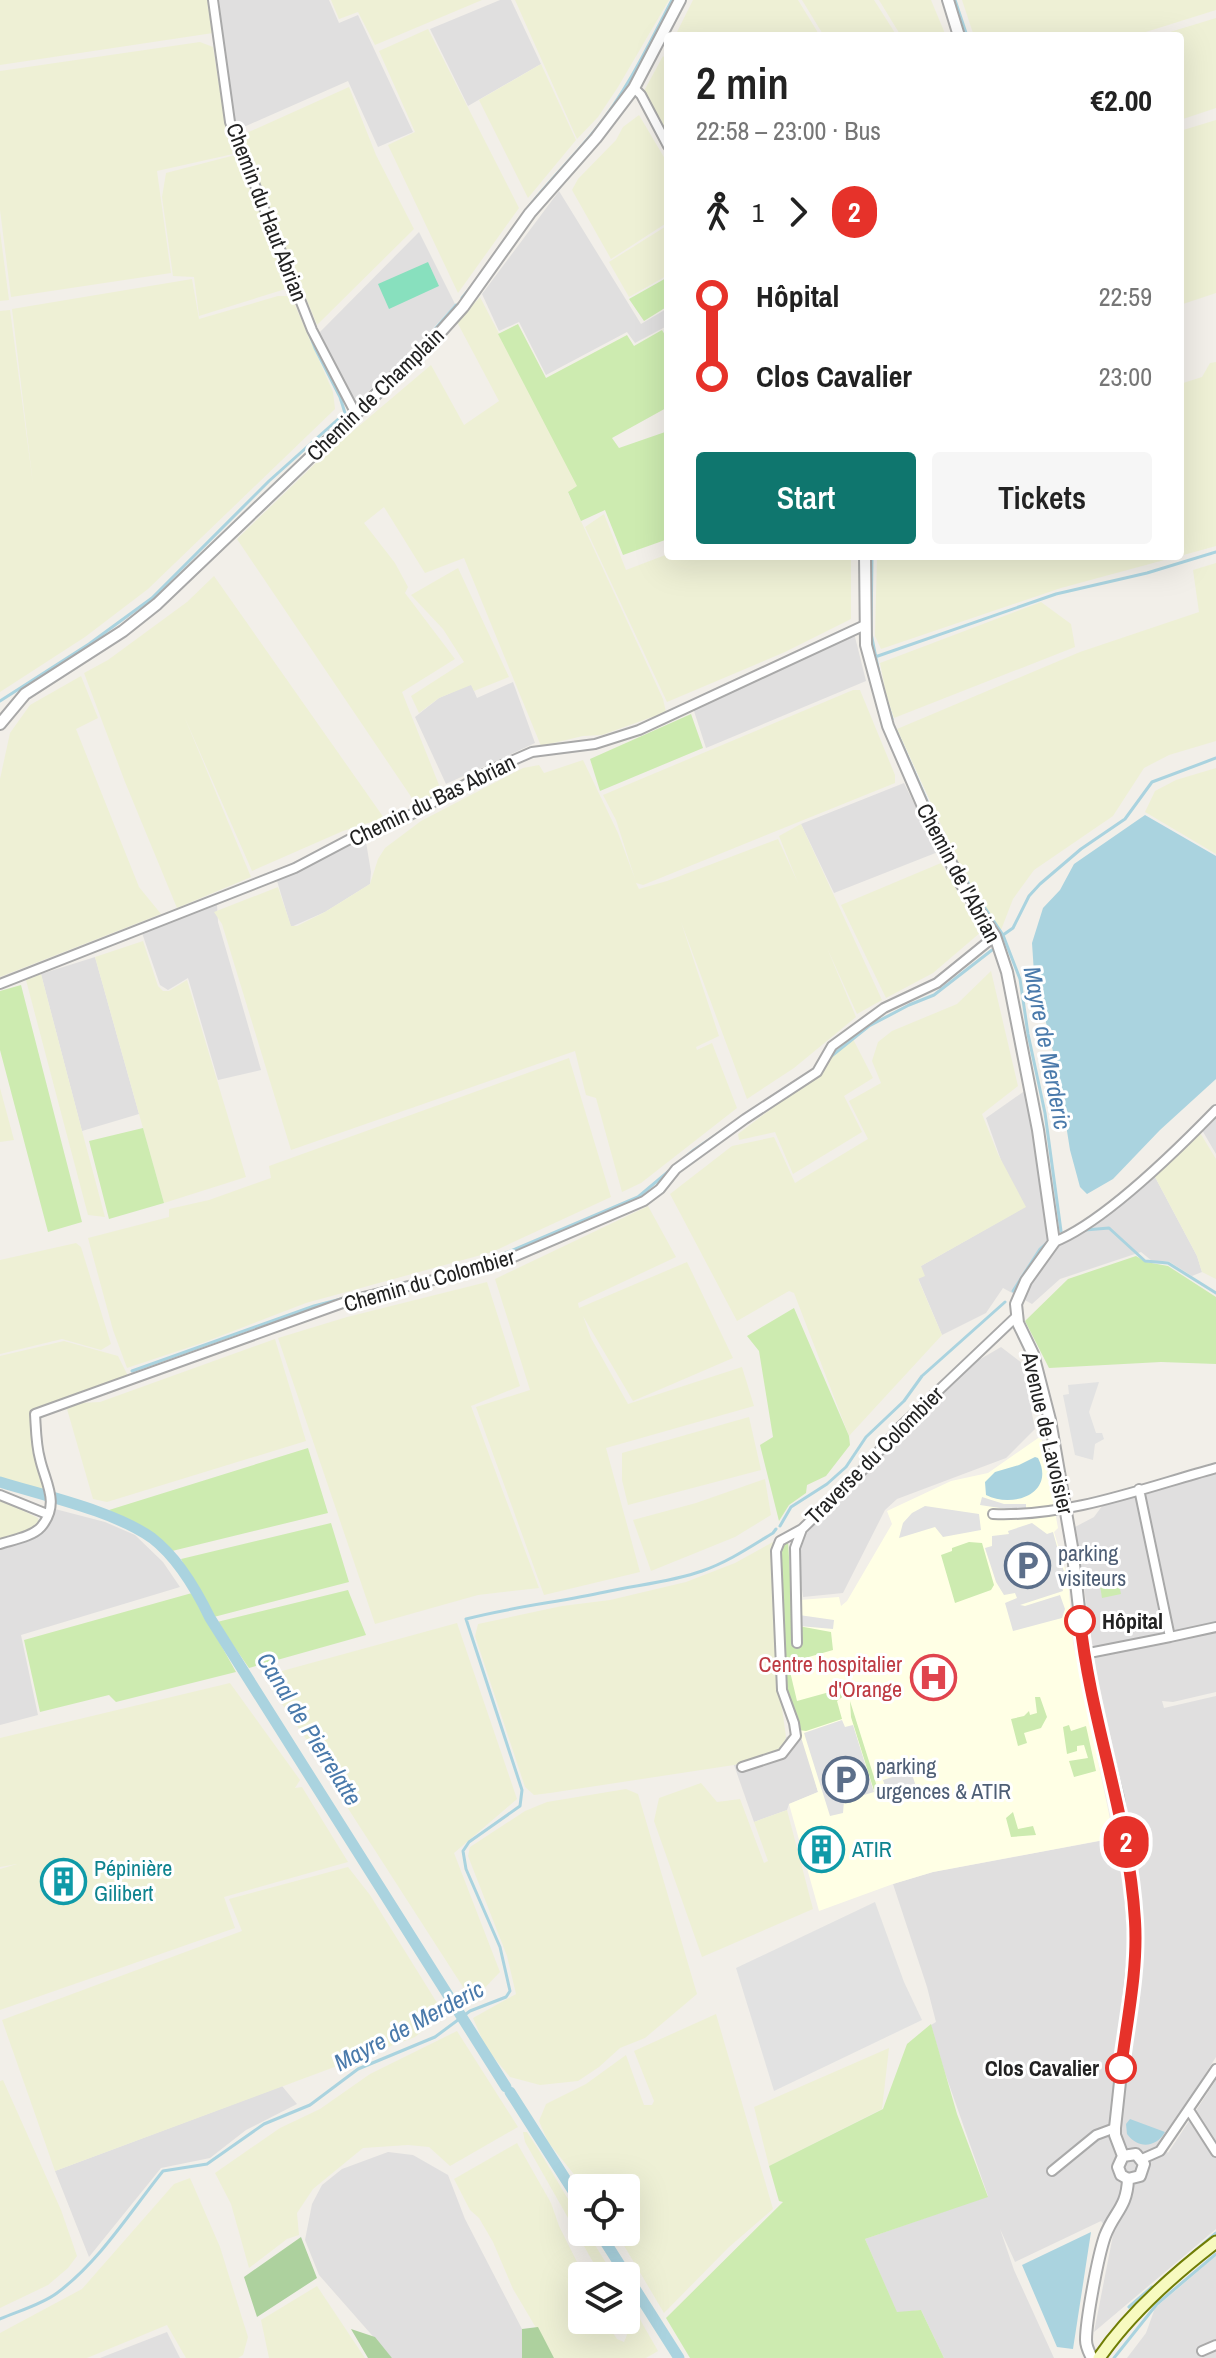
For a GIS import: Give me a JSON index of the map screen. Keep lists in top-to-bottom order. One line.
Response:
{"streets":{"street":["Chemin du Haut Abrian","Chemin de Champlain","Chemin du Bas Abrian","Chemin de l'Abrian","Chemin du Colombier","Avenue de Lavoisier","Traverse du Colombier"]},"crossings":[["Chemin du Haut Abrian","Chemin de Champlain"],["Chemin du Bas Abrian","Chemin de l'Abrian"],["Chemin de l'Abrian","Chemin du Colombier"],["Avenue de Lavoisier","Traverse du Colombier"]],"water":["Mayre de Merderic","Canal de Pierrelatte"],"places":{"parking":["parking visiteurs","parking urgences & ATIR"],"other":["Hôpital","Clos Cavalier"],"hospital":["Centre hospitalier d'Orange"],"building":["ATIR","Pépinière Gilibert"]},"lines":["bus line 2"],"page":{"on_map":"2","heading":["2 min","22:58 – 23:00 · Bus","€2.00"],"legs":["1","2"],"list":[{"name":"Hôpital","value":"22:59"},{"name":"Clos Cavalier","value":"23:00"}],"buttons":["Start","Tickets"]}}
